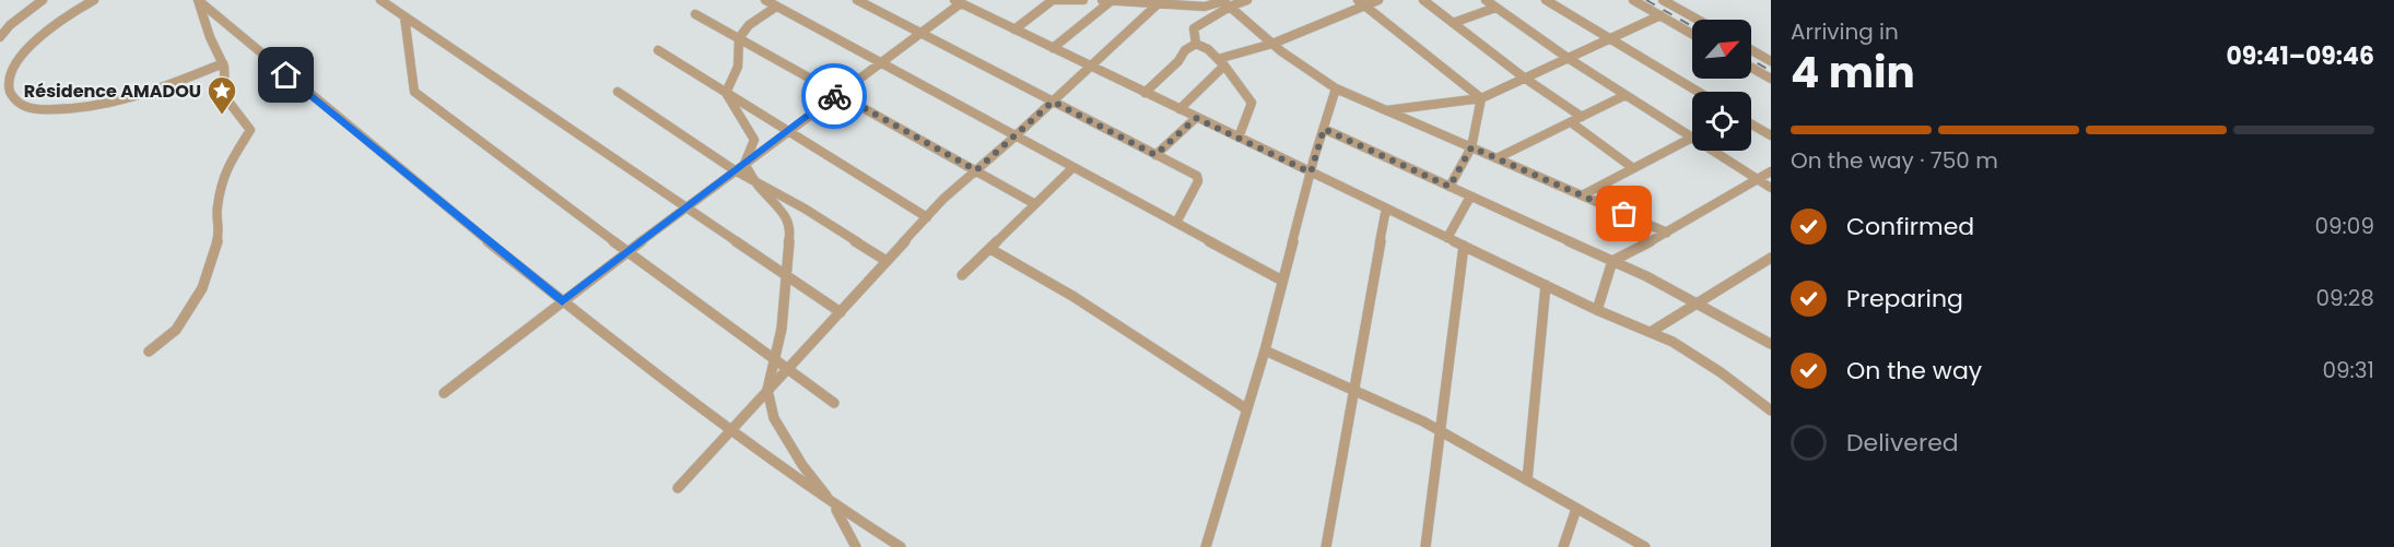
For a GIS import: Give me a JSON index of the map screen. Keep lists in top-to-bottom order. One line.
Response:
{"places":{"place":["Résidence AMADOU"]},"north":"top right","page":{"heading":["4 min","Arriving in","09:41–09:46"],"bar":"On the way · 750 m","list":[["Confirmed","09:09"],["Preparing","09:28"],["On the way","09:31"],"Delivered"]}}
